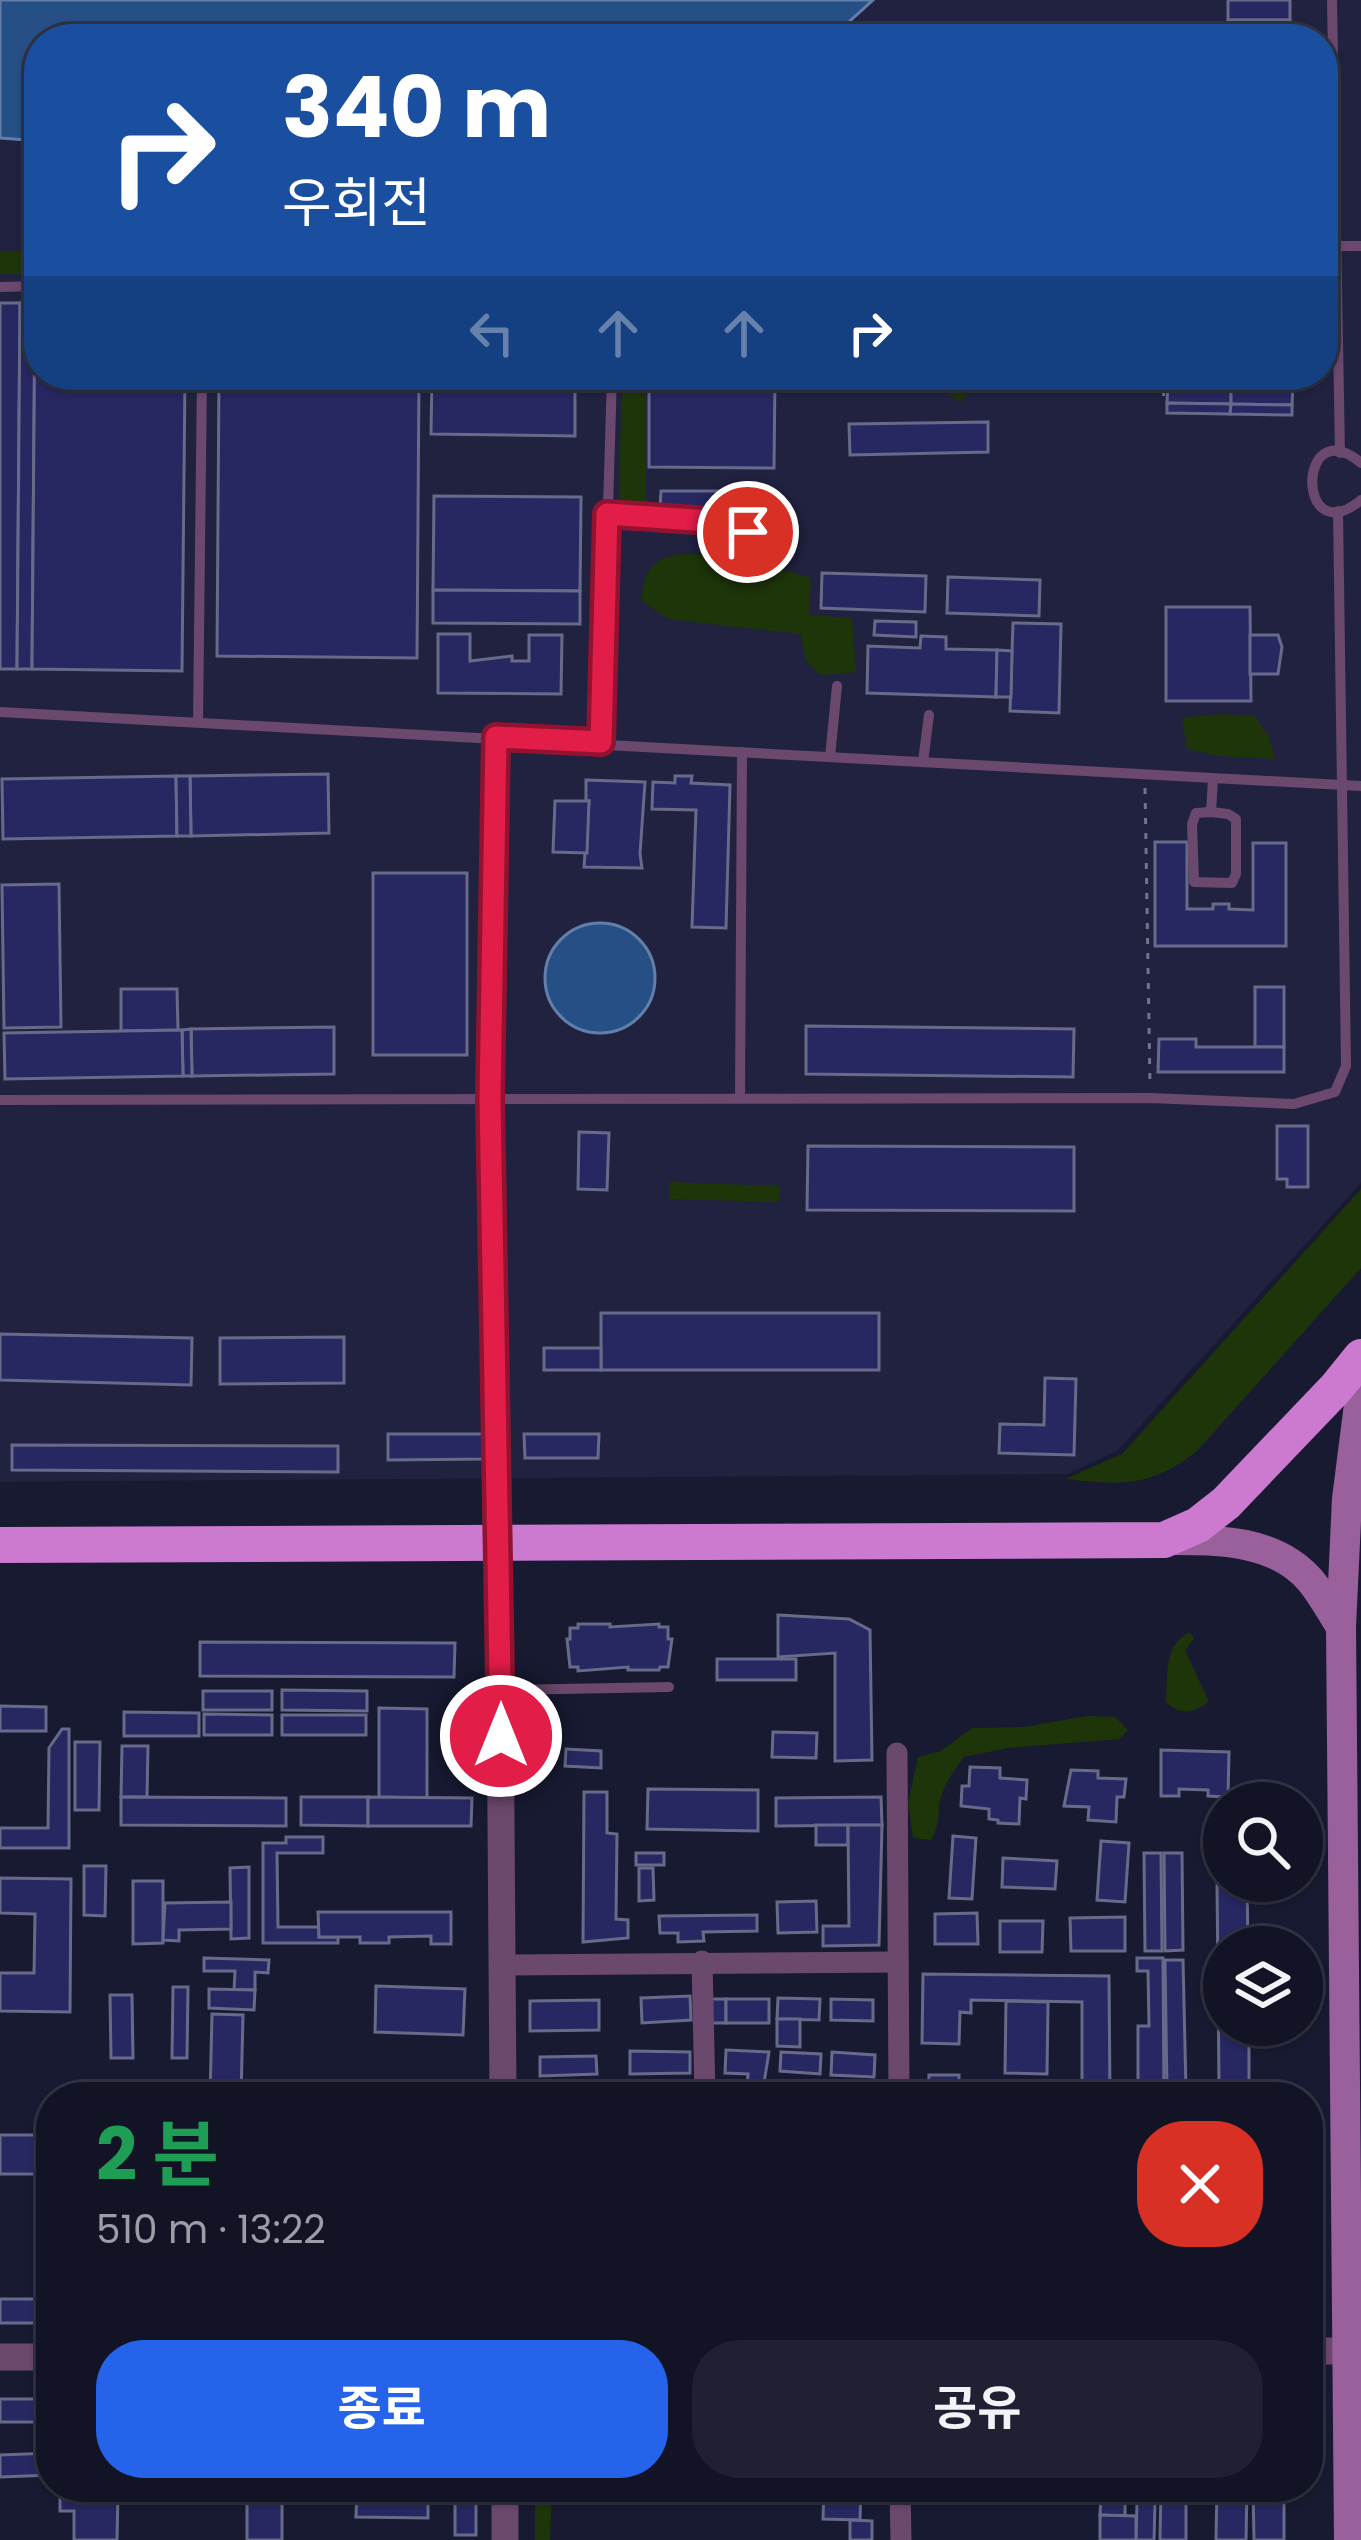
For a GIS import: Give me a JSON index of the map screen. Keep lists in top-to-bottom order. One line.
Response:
{"page":{"turn":["340 m","우회전"],"heading":["2 분","510 m · 13:22"],"buttons":["종료","공유"]}}
